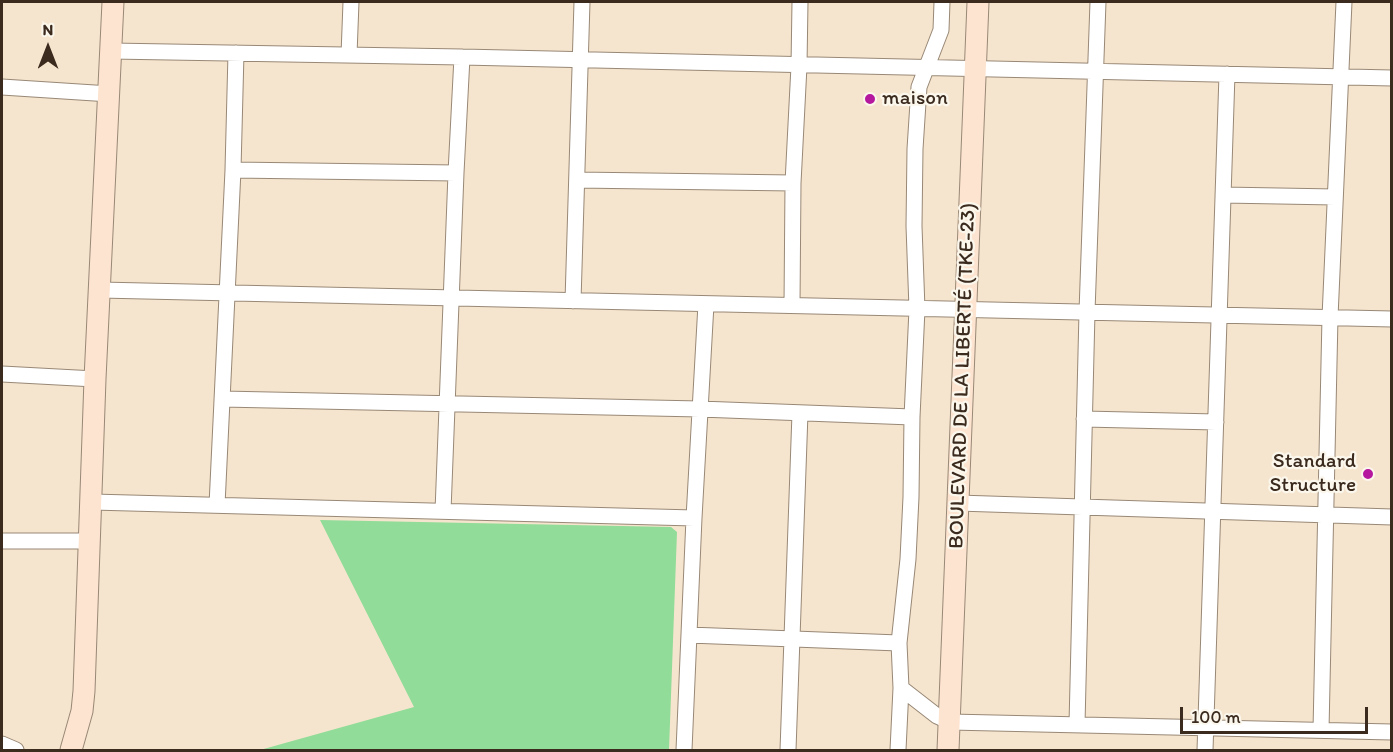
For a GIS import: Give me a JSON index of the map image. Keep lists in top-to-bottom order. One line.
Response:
{"streets":{"street":["BOULEVARD DE LA LIBERTÉ (TKE-23)"]},"places":["maison","Standard Structure"],"scale_bar":"100 m","north":"top"}
